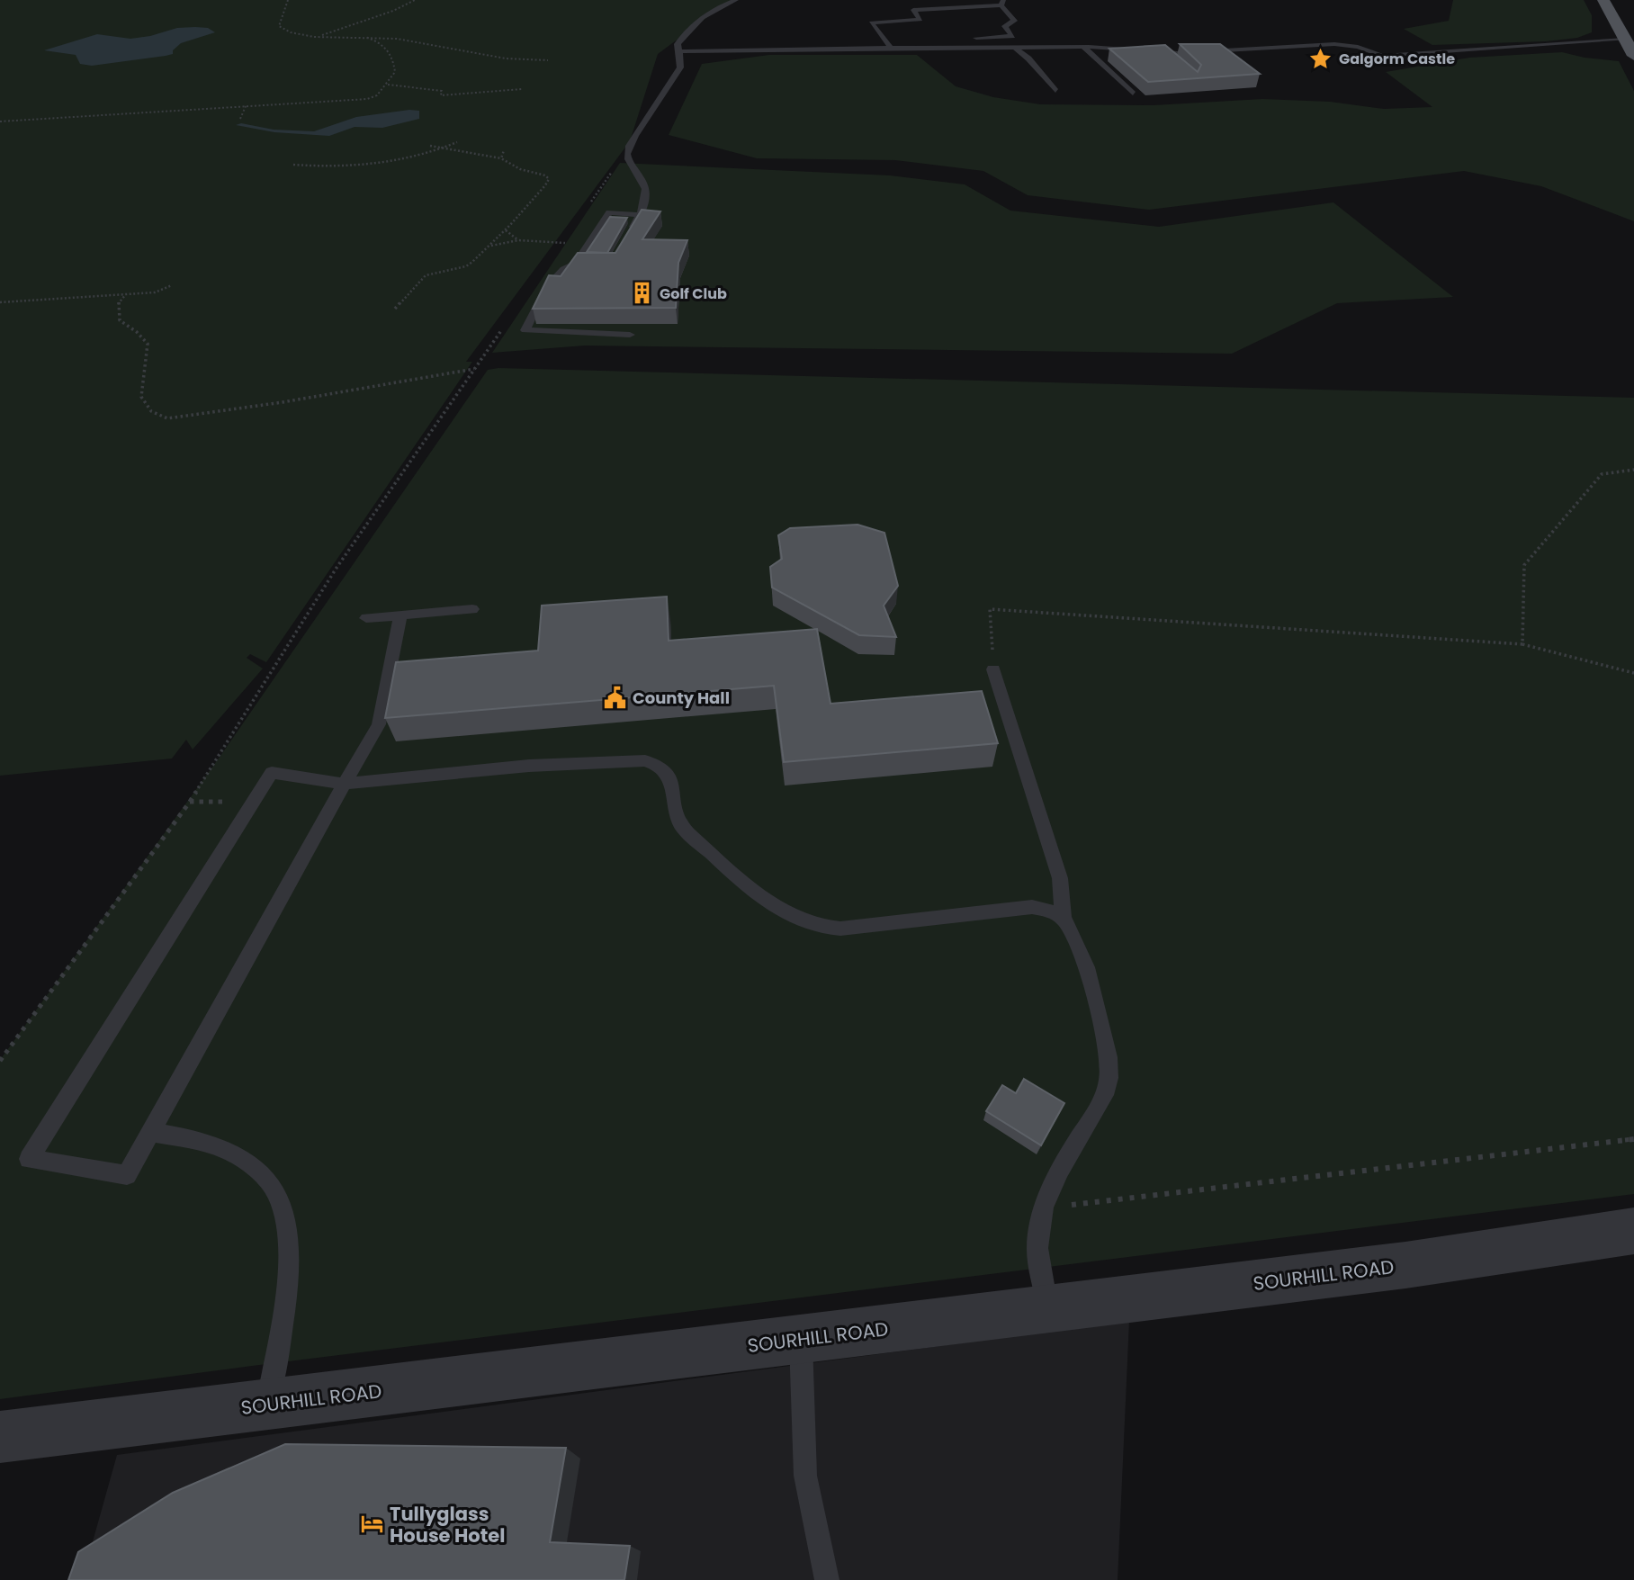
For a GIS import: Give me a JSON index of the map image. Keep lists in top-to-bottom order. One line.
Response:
{"streets":{"street":["SOURHILL ROAD"]},"places":{"place":["Galgorm Castle"],"building":["Golf Club"],"public building":["County Hall"],"hotel":["Tullyglass House Hotel"]}}
